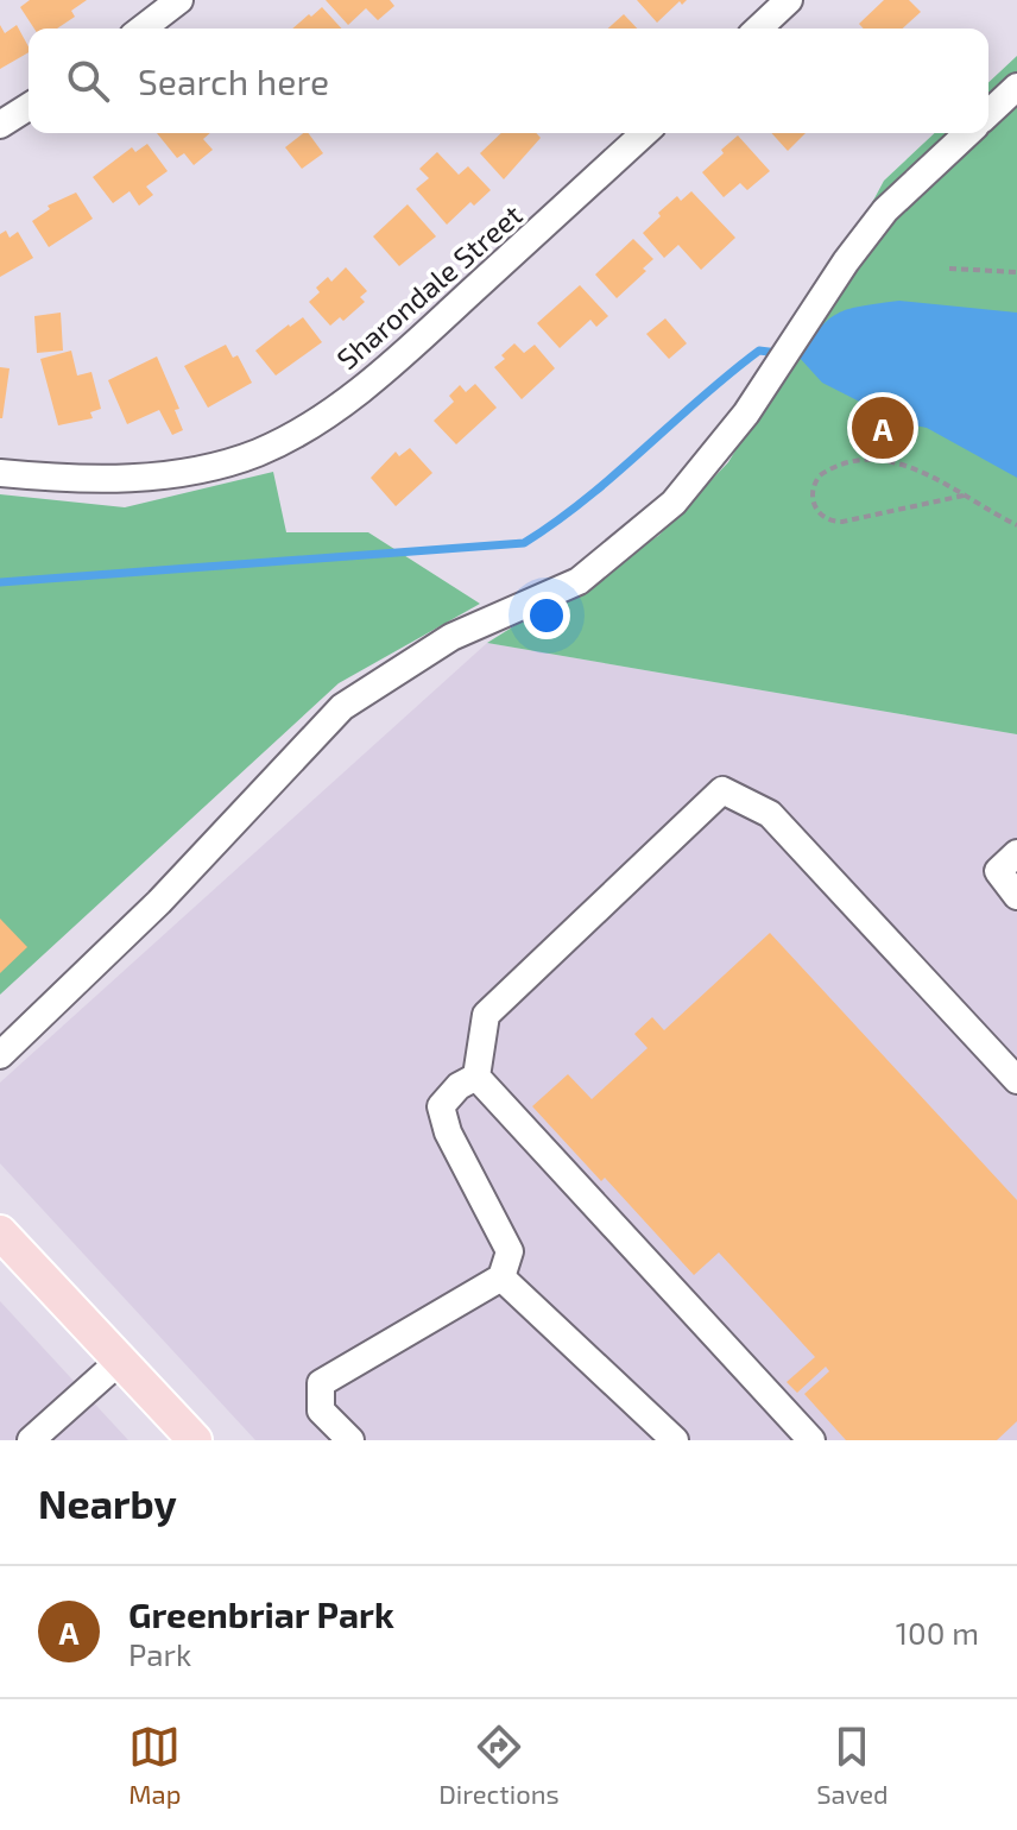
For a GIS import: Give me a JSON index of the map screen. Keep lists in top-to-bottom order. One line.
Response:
{"streets":{"street":["Sharondale Street"]},"page":{"search":"Search here","pins":"A","heading":"Nearby","list":[{"mark":"A","name":"Greenbriar Park","note":"Park","value":"100 m"}],"nav":["Map","Directions","Saved"]}}
